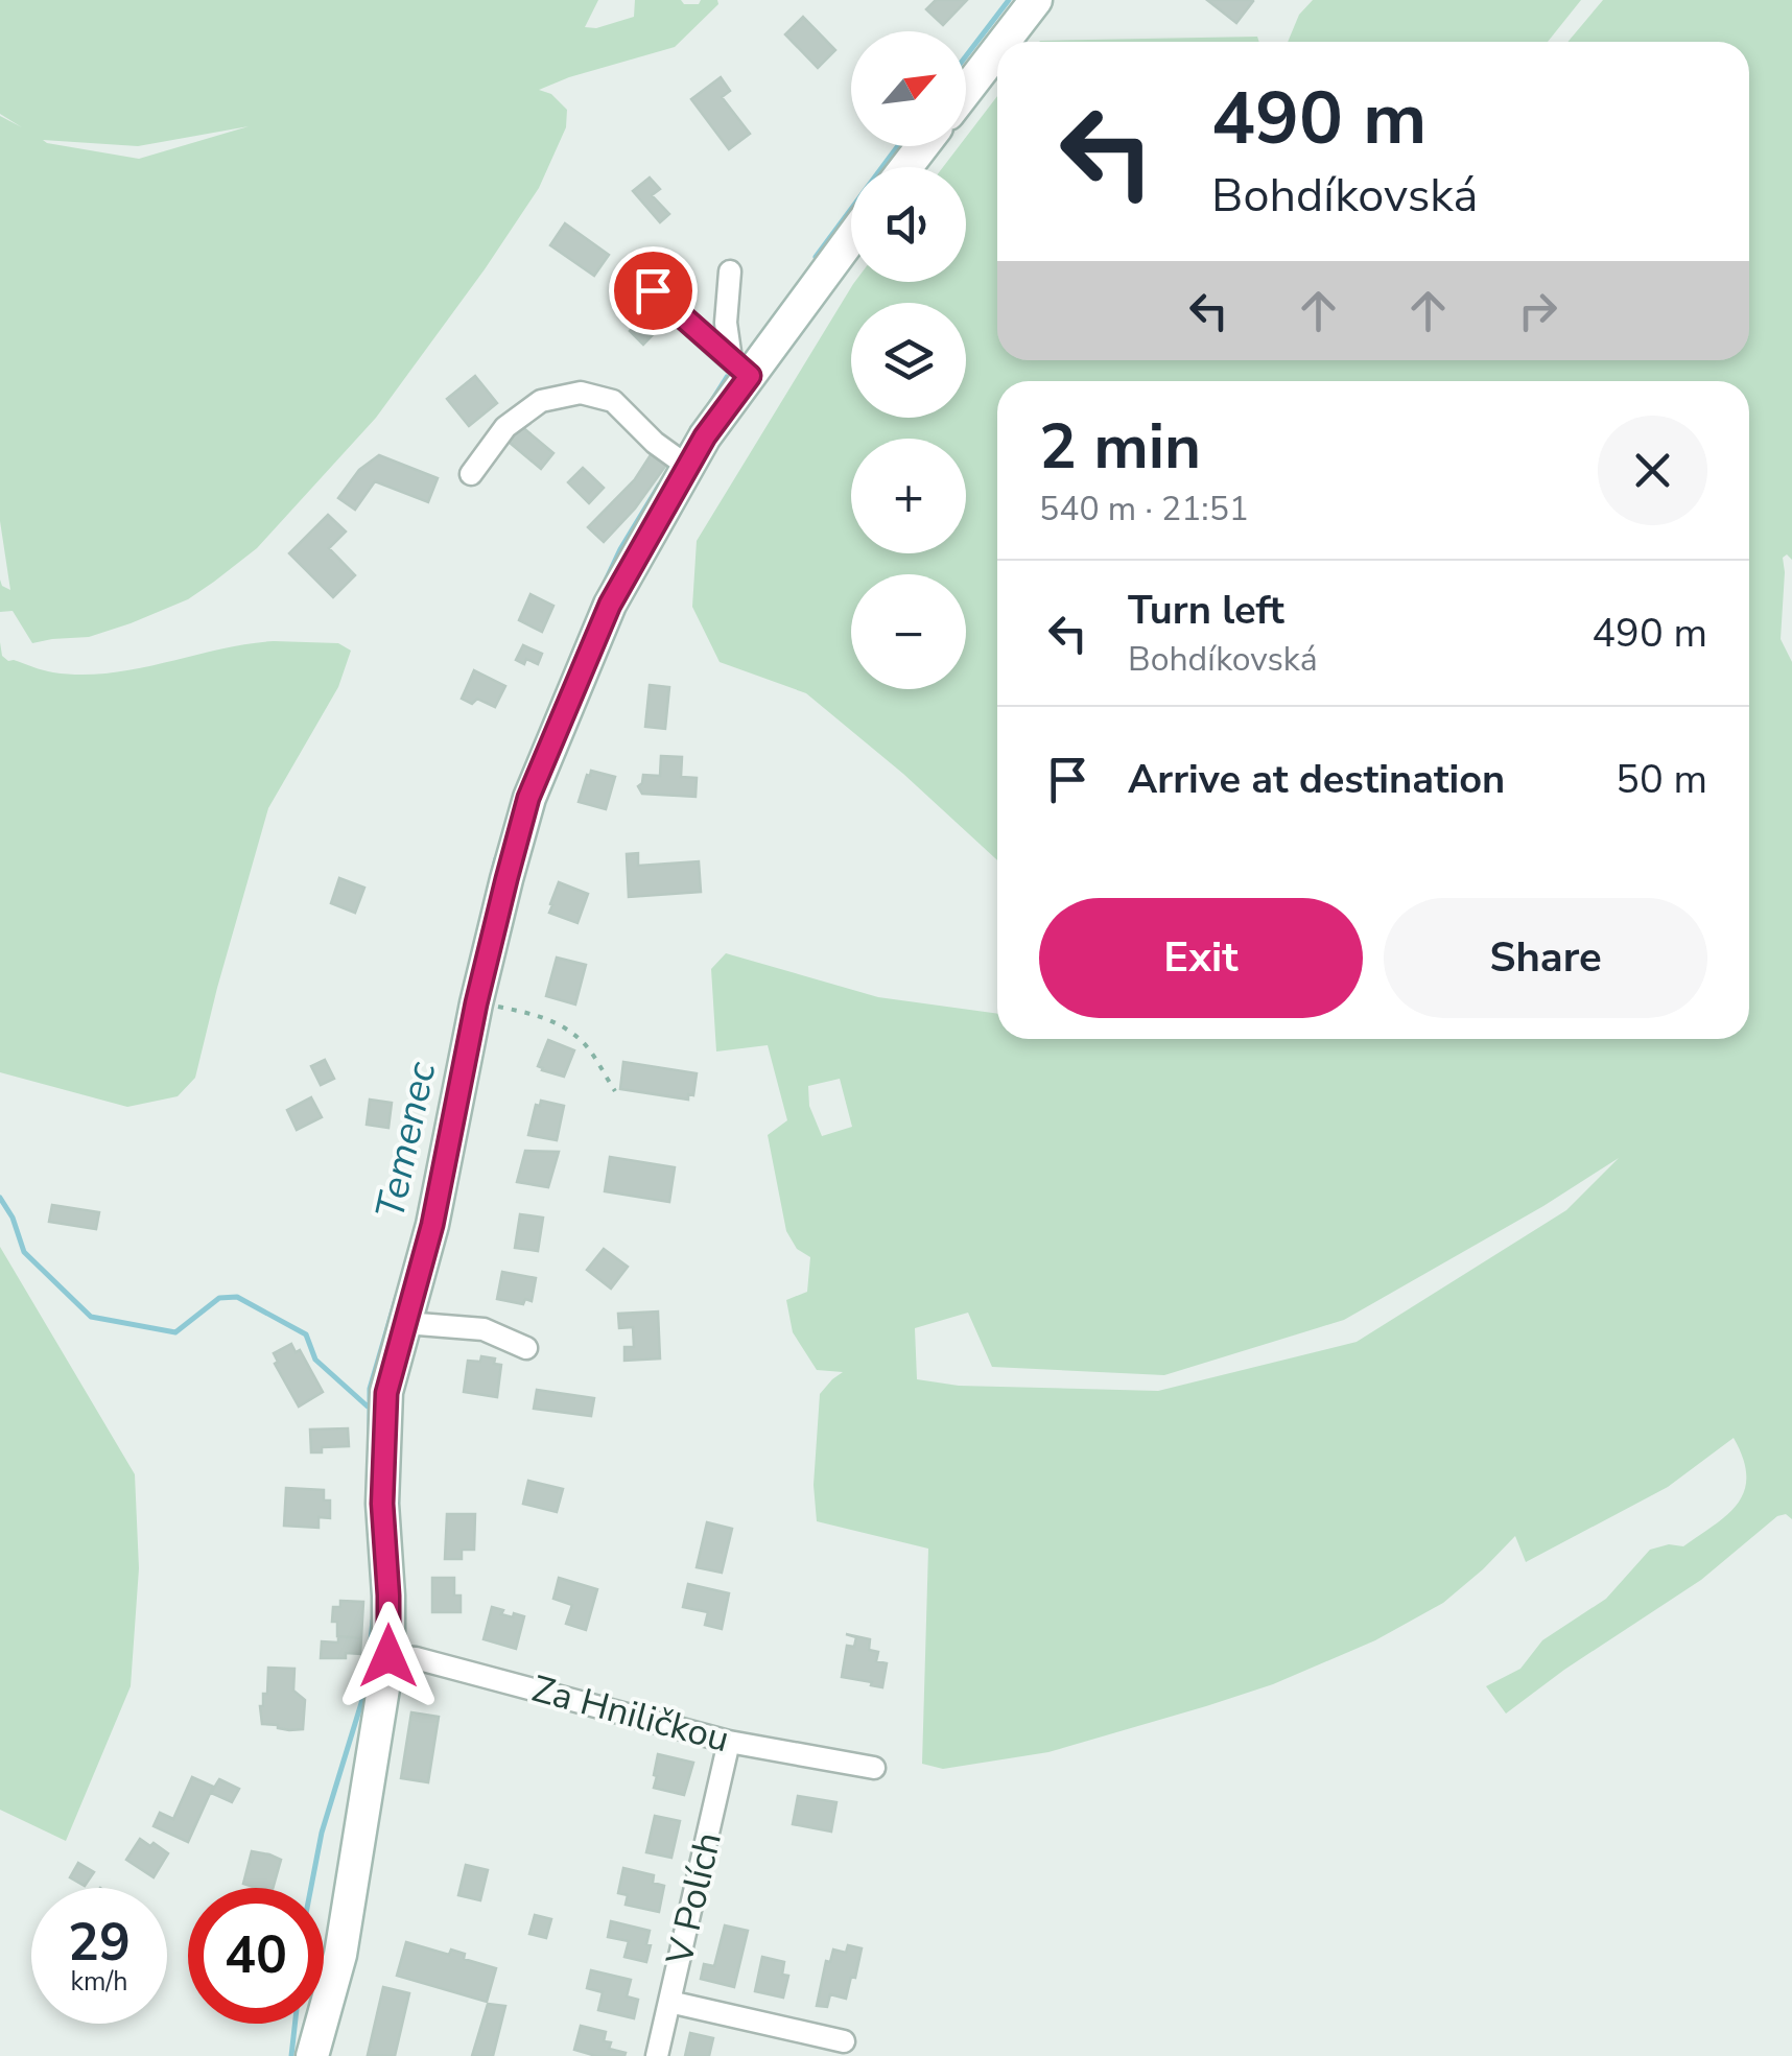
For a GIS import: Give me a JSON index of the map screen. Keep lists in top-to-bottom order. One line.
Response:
{"streets":{"street":["Za Hniličkou","V Polích"]},"crossings":[["Za Hniličkou","V Polích"]],"water":["Temenec"],"north":"top right","page":{"map_buttons":["+","−"],"turn":["490 m","Bohdíkovská"],"heading":["2 min","540 m · 21:51"],"list":[{"name":"Turn left","note":"Bohdíkovská","value":"490 m"},{"name":"Arrive at destination","value":"50 m"}],"buttons":["Exit","Share"],"speed":"29 km/h","limit":"40"}}
